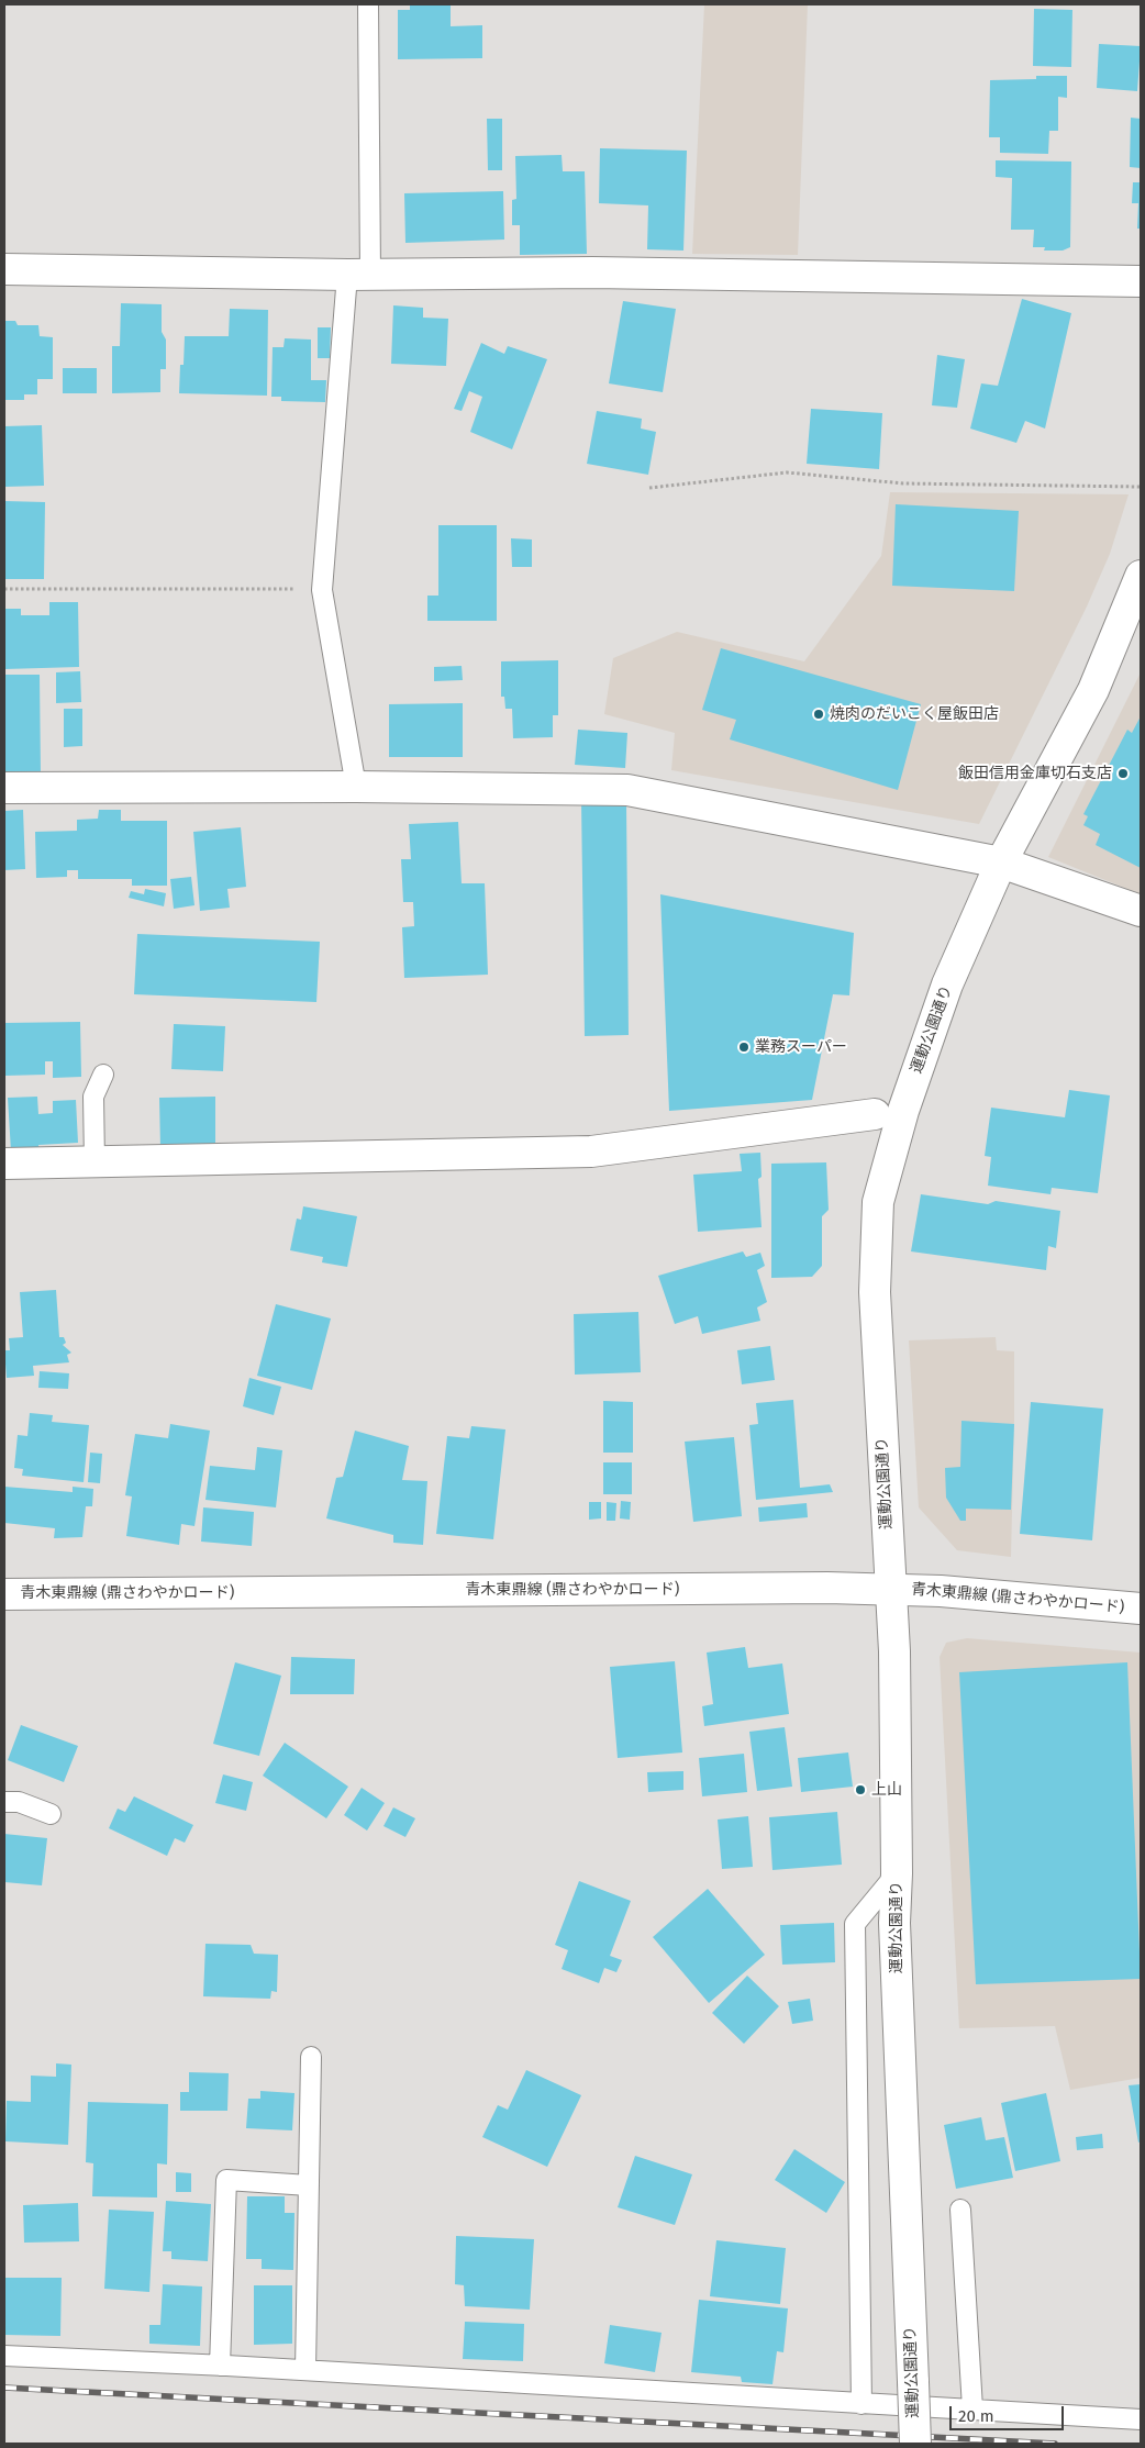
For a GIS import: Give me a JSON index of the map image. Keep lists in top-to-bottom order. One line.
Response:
{"streets":{"street":["運動公園通り","青木東鼎線 (鼎さわやかロード)"]},"crossings":[["運動公園通り","青木東鼎線 (鼎さわやかロード)"]],"places":["焼肉のだいこく屋飯田店","飯田信用金庫切石支店","業務スーパー","上山"],"scale_bar":"20 m"}
